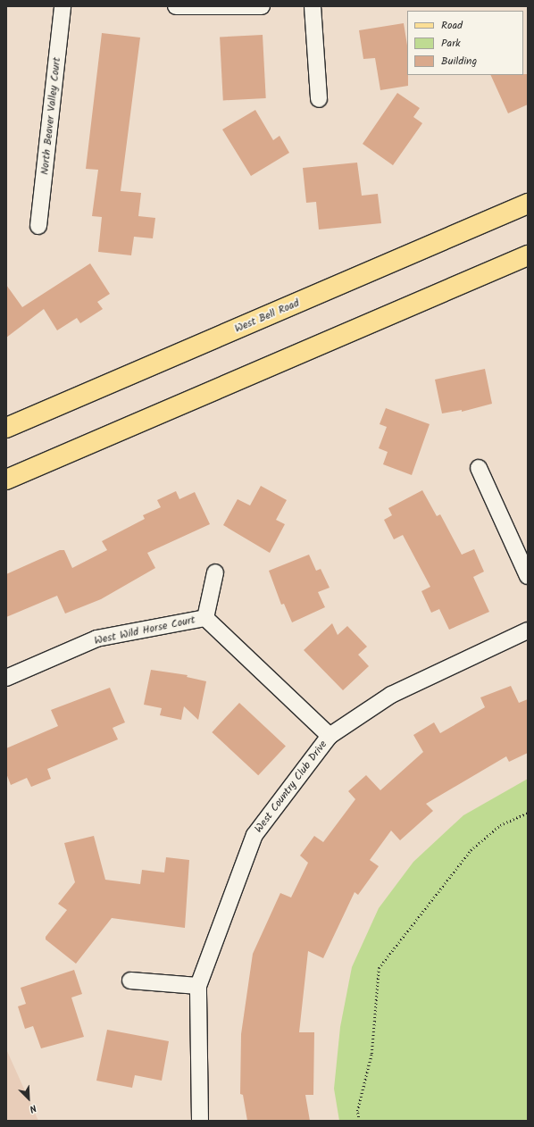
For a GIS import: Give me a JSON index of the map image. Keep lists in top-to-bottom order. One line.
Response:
{"streets":{"main road":["West Bell Road"],"street":["North Beaver Valley Court","West Wild Horse Court","West Country Club Drive"]},"crossings":[["West Wild Horse Court","West Country Club Drive"]],"legend":["Road","Park","Building"],"north":"bottom right"}
